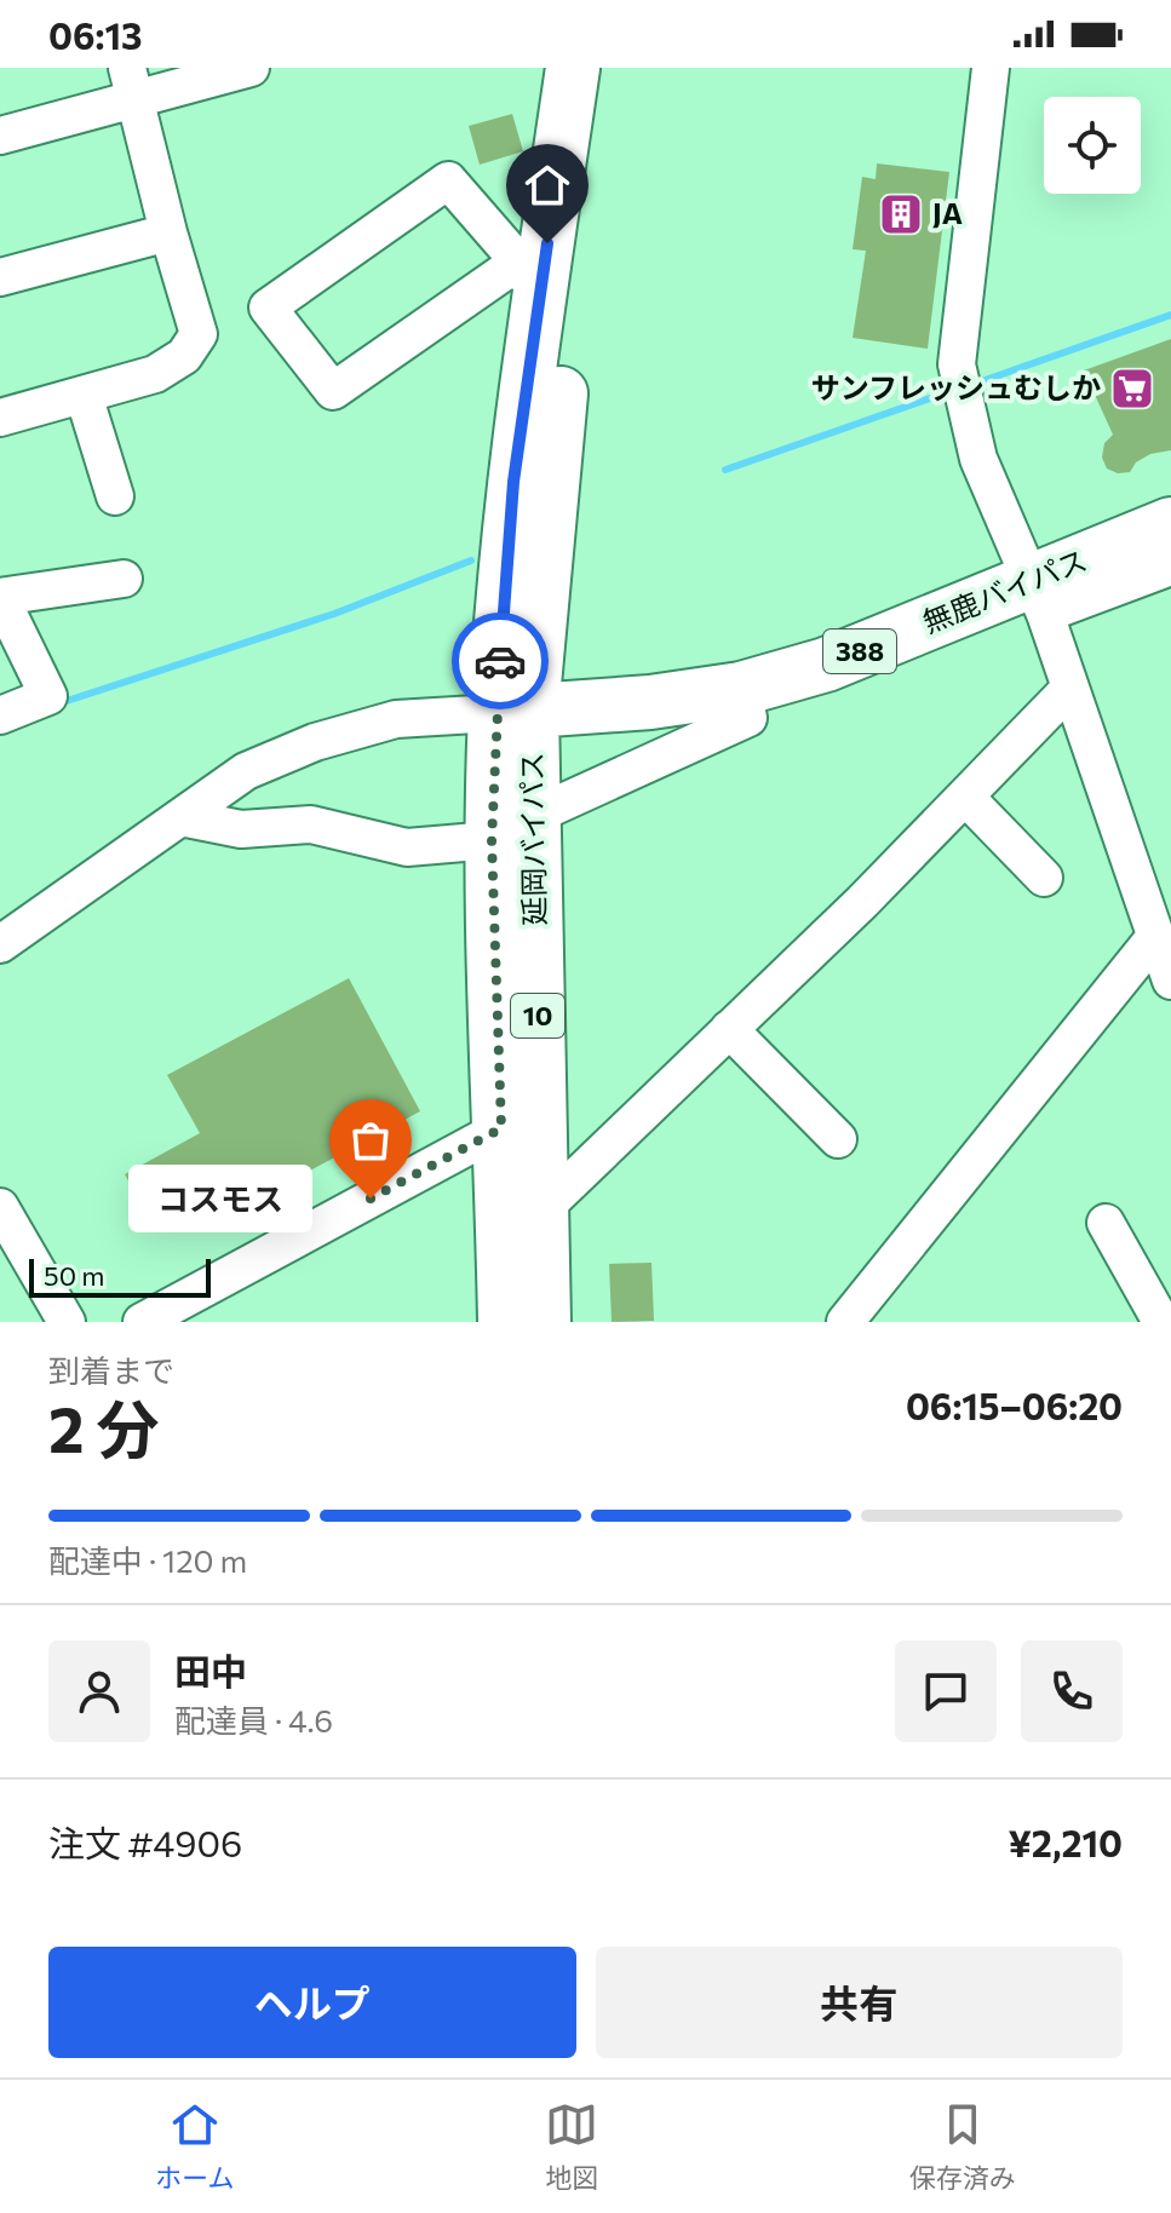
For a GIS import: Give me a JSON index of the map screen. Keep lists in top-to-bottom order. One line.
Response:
{"streets":{"highway":["無鹿バイパス","388","延岡バイパス","10"]},"crossings":[["無鹿バイパス","延岡バイパス"]],"places":{"building":["JA"],"supermarket":["サンフレッシュむしか"],"other":["コスモス"]},"scale_bar":"50 m","page":{"status":"06:13","bubble":"コスモス","scale":"50 m","heading":["2 分","到着まで","06:15–06:20"],"panel":["田中","配達員 · 4.6","注文 #4906","¥2,210"],"bar":"配達中 · 120 m","buttons":["ヘルプ","共有"],"tabs":["ホーム","地図","保存済み"]}}
